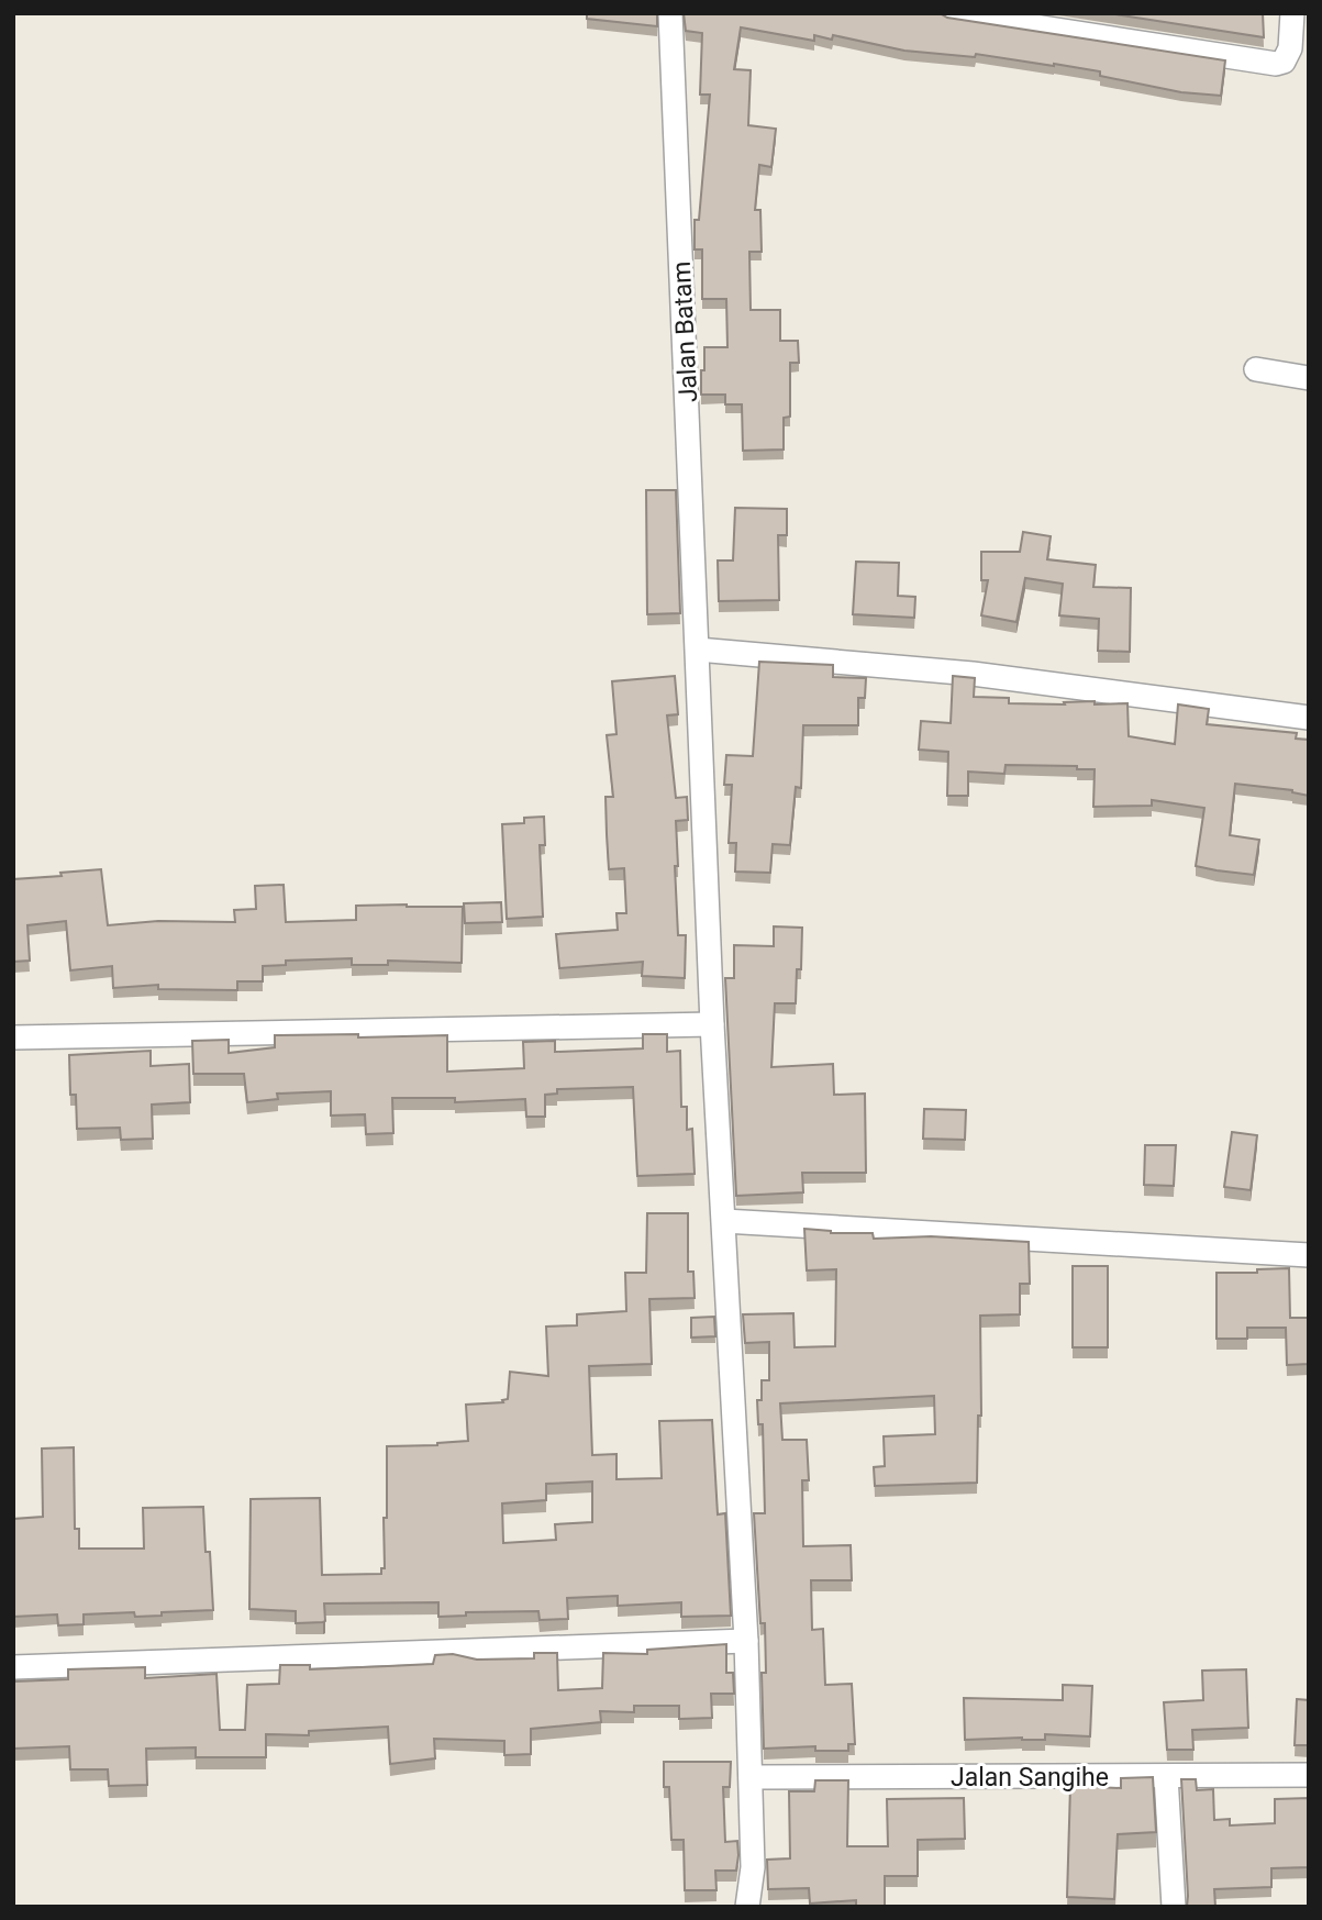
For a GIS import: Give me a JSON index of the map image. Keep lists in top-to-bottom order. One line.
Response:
{"streets":{"street":["Jalan Batam","Jalan Sangihe"]},"crossings":[["Jalan Batam","Jalan Sangihe"]]}
